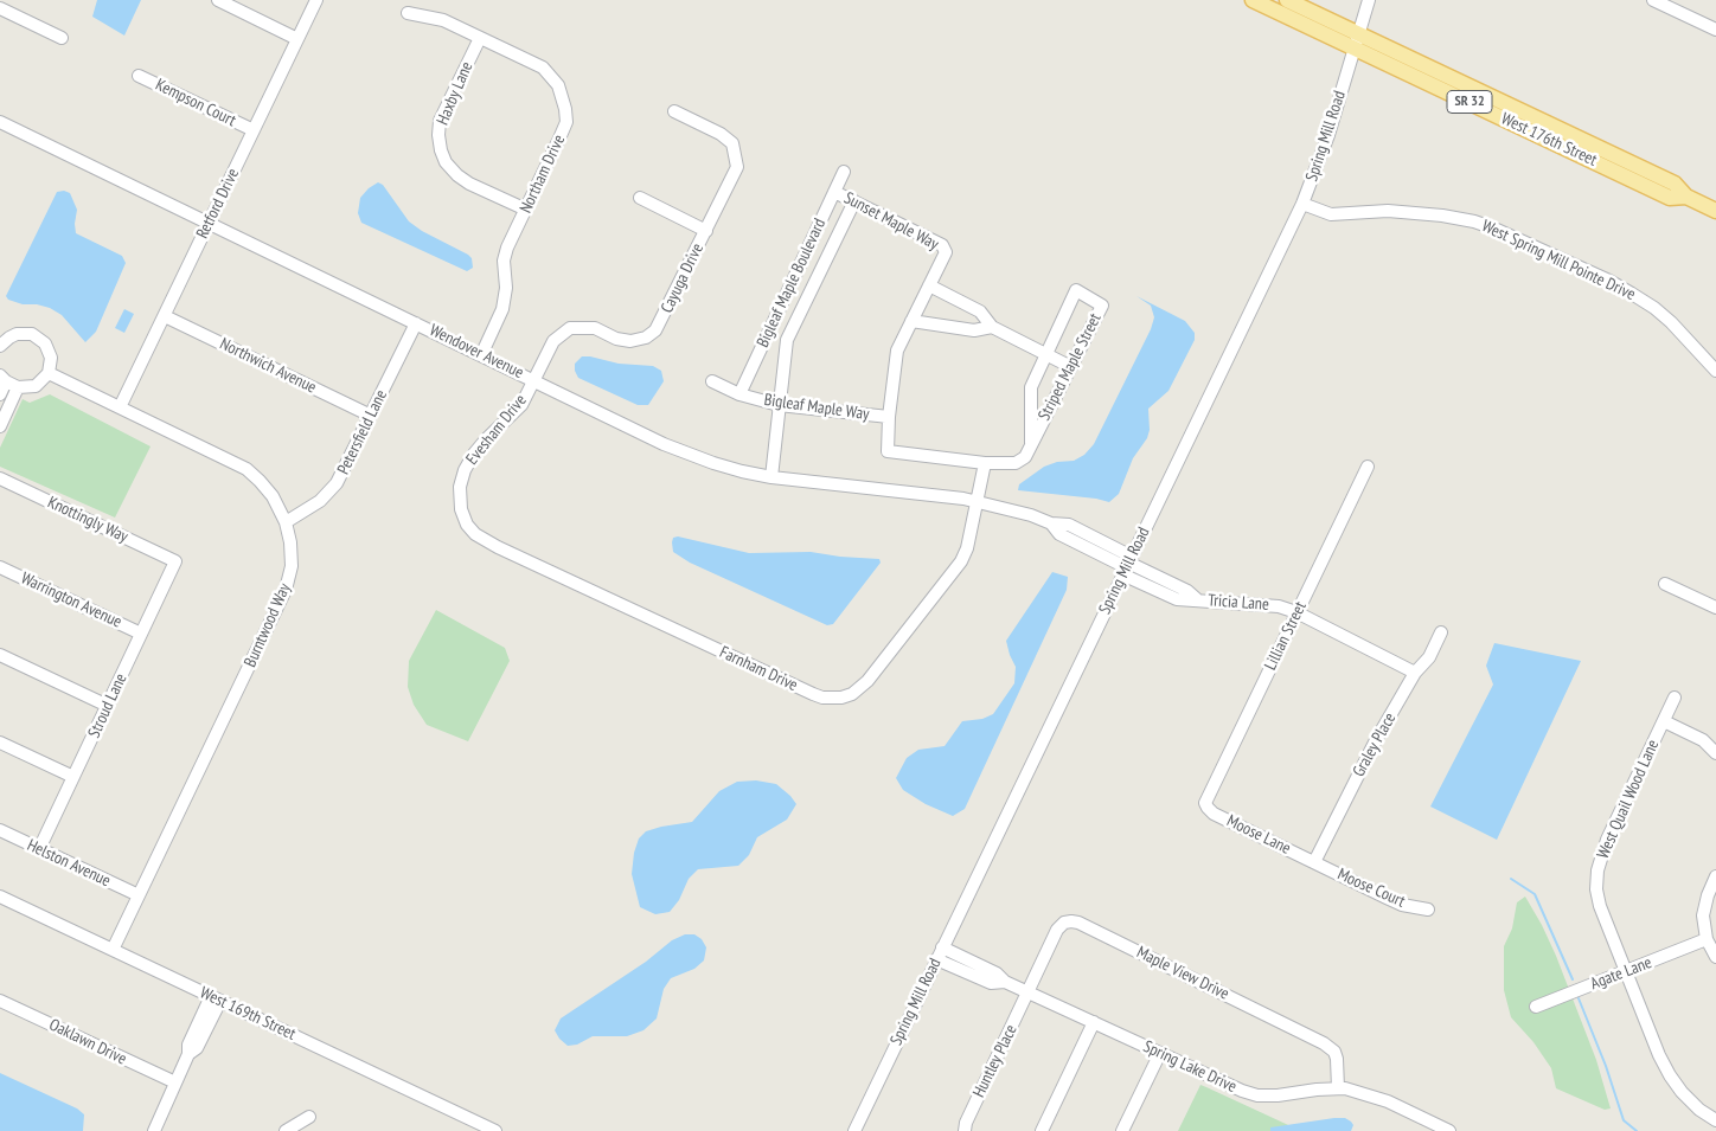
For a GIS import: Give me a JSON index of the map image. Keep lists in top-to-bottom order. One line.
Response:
{"streets":{"main road":["SR 32","West 176th Street"],"street":["Haxby Lane","Kempson Court","Spring Mill Road","Northam Drive","Retford Drive","Sunset Maple Way","West Spring Mill Pointe Drive","Cayuga Drive","Bigleaf Maple Boulevard","Wendover Avenue","Northwich Avenue","Striped Maple Street","Bigleaf Maple Way","Evesham Drive","Petersfield Lane","Knottingly Way","Warrington Avenue","Tricia Lane","Burntwood Way","Lillian Street","Farnham Drive","Stroud Lane","Graley Place","West Quail Wood Lane","Moose Lane","Helston Avenue","Moose Court","Maple View Drive","Agate Lane","West 169th Street","Oaklawn Drive","Huntley Place","Spring Lake Drive"]},"crossings":[["Haxby Lane","Northam Drive"],["Kempson Court","Retford Drive"],["Spring Mill Road","West 176th Street"],["Spring Mill Road","West Spring Mill Pointe Drive"],["Spring Mill Road","Wendover Avenue"],["Spring Mill Road","Tricia Lane"],["Spring Mill Road","Spring Lake Drive"],["Northam Drive","Wendover Avenue"],["Retford Drive","Wendover Avenue"],["Retford Drive","Northwich Avenue"],["Retford Drive","Burntwood Way"],["Sunset Maple Way","Bigleaf Maple Boulevard"],["Cayuga Drive","Wendover Avenue"],["Cayuga Drive","Evesham Drive"],["Bigleaf Maple Boulevard","Wendover Avenue"],["Bigleaf Maple Boulevard","Bigleaf Maple Way"],["Wendover Avenue","Evesham Drive"],["Wendover Avenue","Petersfield Lane"],["Wendover Avenue","Tricia Lane"],["Wendover Avenue","Farnham Drive"],["Northwich Avenue","Petersfield Lane"],["Evesham Drive","Farnham Drive"],["Petersfield Lane","Burntwood Way"],["Knottingly Way","Stroud Lane"],["Warrington Avenue","Stroud Lane"],["Tricia Lane","Lillian Street"],["Tricia Lane","Graley Place"],["Burntwood Way","Helston Avenue"],["Burntwood Way","West 169th Street"],["Lillian Street","Moose Lane"],["Stroud Lane","Helston Avenue"],["Graley Place","Moose Lane"],["Graley Place","Moose Court"],["West Quail Wood Lane","Agate Lane"],["Moose Lane","Moose Court"],["Maple View Drive","Huntley Place"],["Maple View Drive","Spring Lake Drive"],["Huntley Place","Spring Lake Drive"]]}
